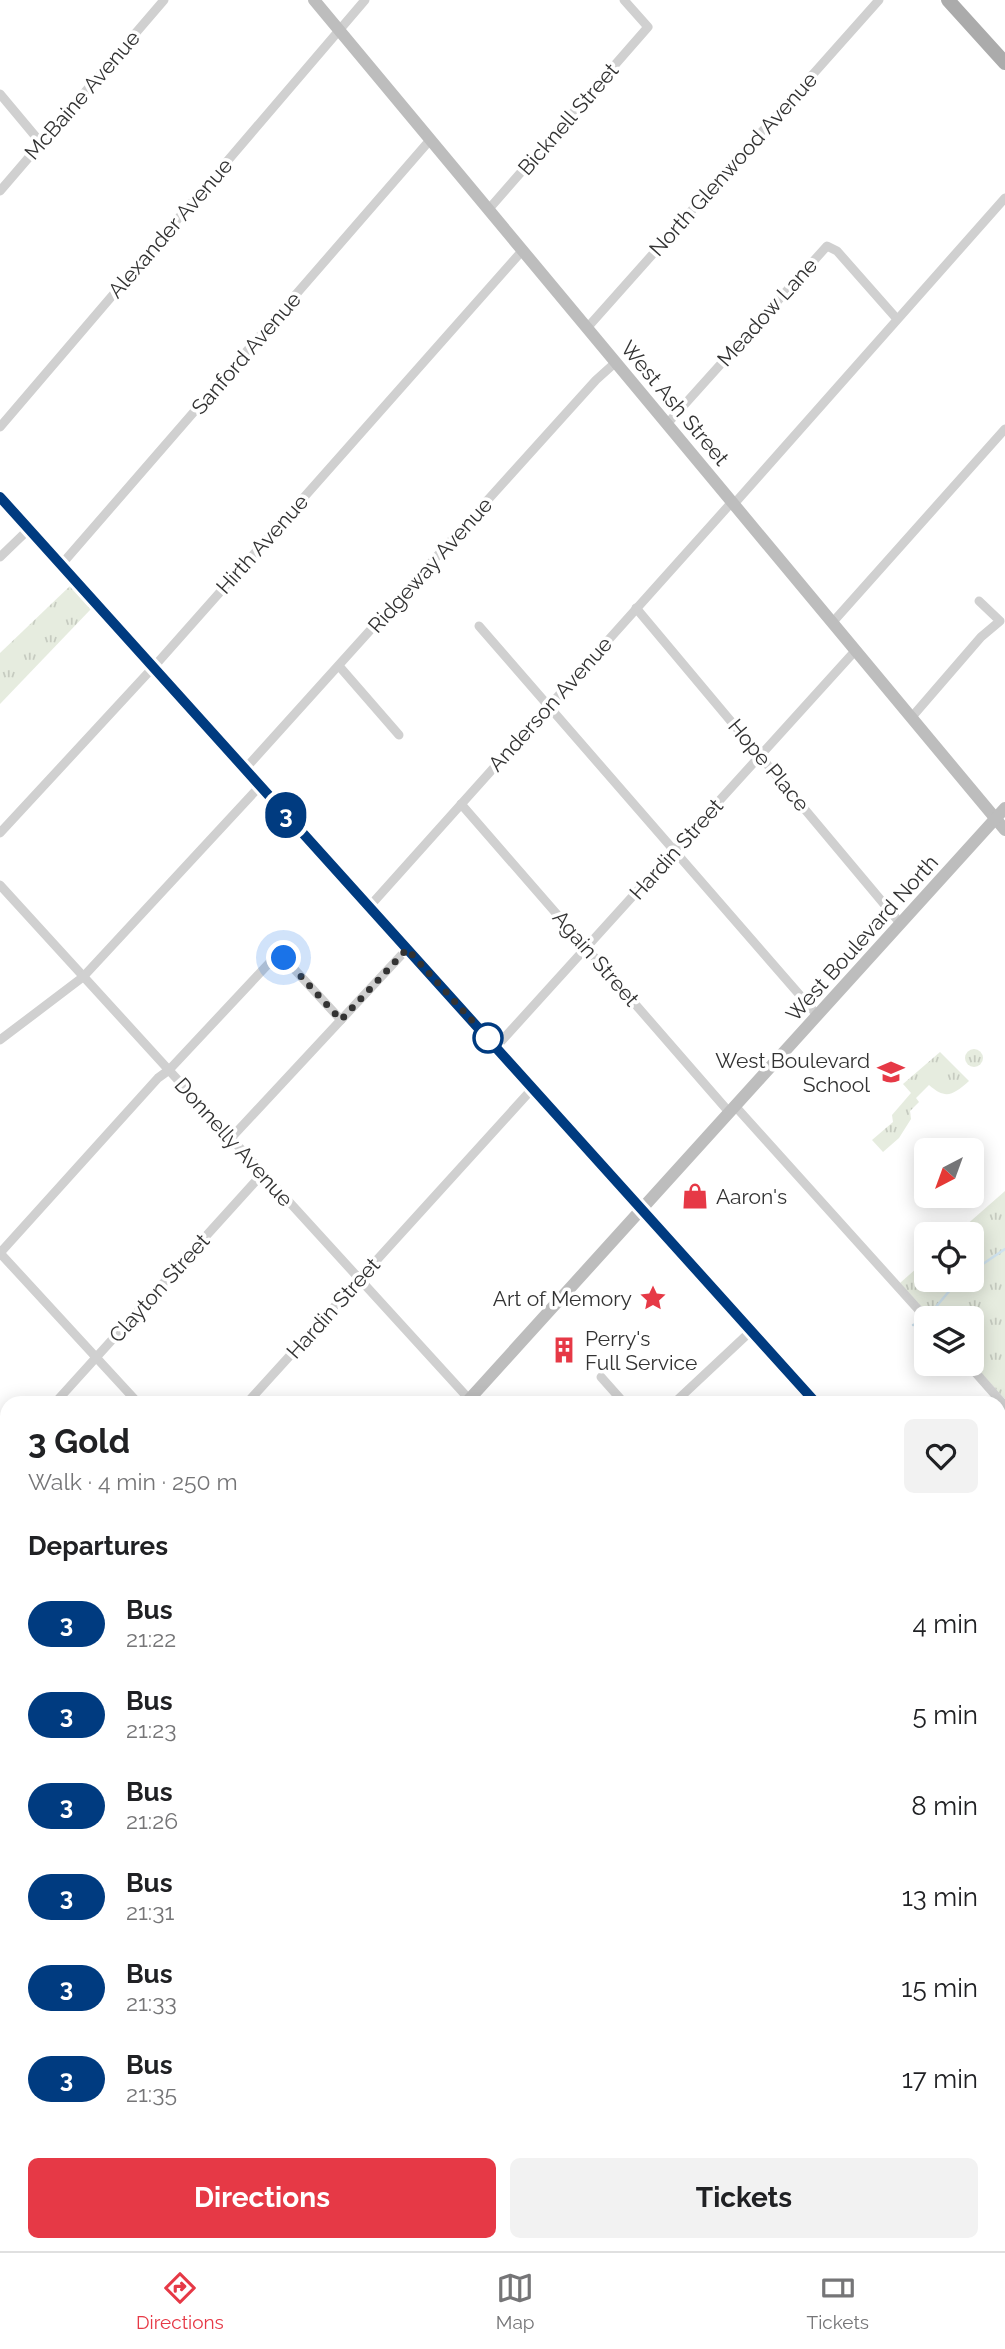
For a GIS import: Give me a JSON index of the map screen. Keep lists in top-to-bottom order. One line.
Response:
{"streets":{"street":["McBaine Avenue","Bicknell Street","North Glenwood Avenue","Alexander Avenue","Meadow Lane","Sanford Avenue","West Ash Street","Hirth Avenue","Ridgeway Avenue","Anderson Avenue","Hope Place","Hardin Street","West Boulevard North","Again Street","Donnelly Avenue","Clayton Street"]},"crossings":[["Bicknell Street","West Ash Street"],["North Glenwood Avenue","West Ash Street"],["Alexander Avenue","West Ash Street"],["Meadow Lane","West Ash Street"],["Meadow Lane","Anderson Avenue"],["Sanford Avenue","West Ash Street"],["West Ash Street","Hirth Avenue"],["West Ash Street","Ridgeway Avenue"],["West Ash Street","Anderson Avenue"],["West Ash Street","Hardin Street"],["West Ash Street","West Boulevard North"],["Anderson Avenue","Hope Place"],["Anderson Avenue","Again Street"],["Hope Place","Hardin Street"],["Hope Place","West Boulevard North"],["Hardin Street","Again Street"],["Hardin Street","Donnelly Avenue"],["West Boulevard North","Again Street"],["Donnelly Avenue","Clayton Street"]],"places":{"school or university":["West Boulevard School"],"shop":["Aaron's"],"place":["Art of Memory"],"building":["Perry's Full Service"]},"lines":["bus line 3"],"north":"bottom left","page":{"on_map":"3","heading":[["3 Gold","Walk · 4 min · 250 m"],"Departures"],"list":[{"mark":"3","name":"Bus","note":"21:22","value":"4 min"},{"mark":"3","name":"Bus","note":"21:23","value":"5 min"},{"mark":"3","name":"Bus","note":"21:26","value":"8 min"},{"mark":"3","name":"Bus","note":"21:31","value":"13 min"},{"mark":"3","name":"Bus","note":"21:33","value":"15 min"},{"mark":"3","name":"Bus","note":"21:35","value":"17 min"}],"buttons":["Directions","Tickets"],"tabs":["Directions","Map","Tickets"]}}
